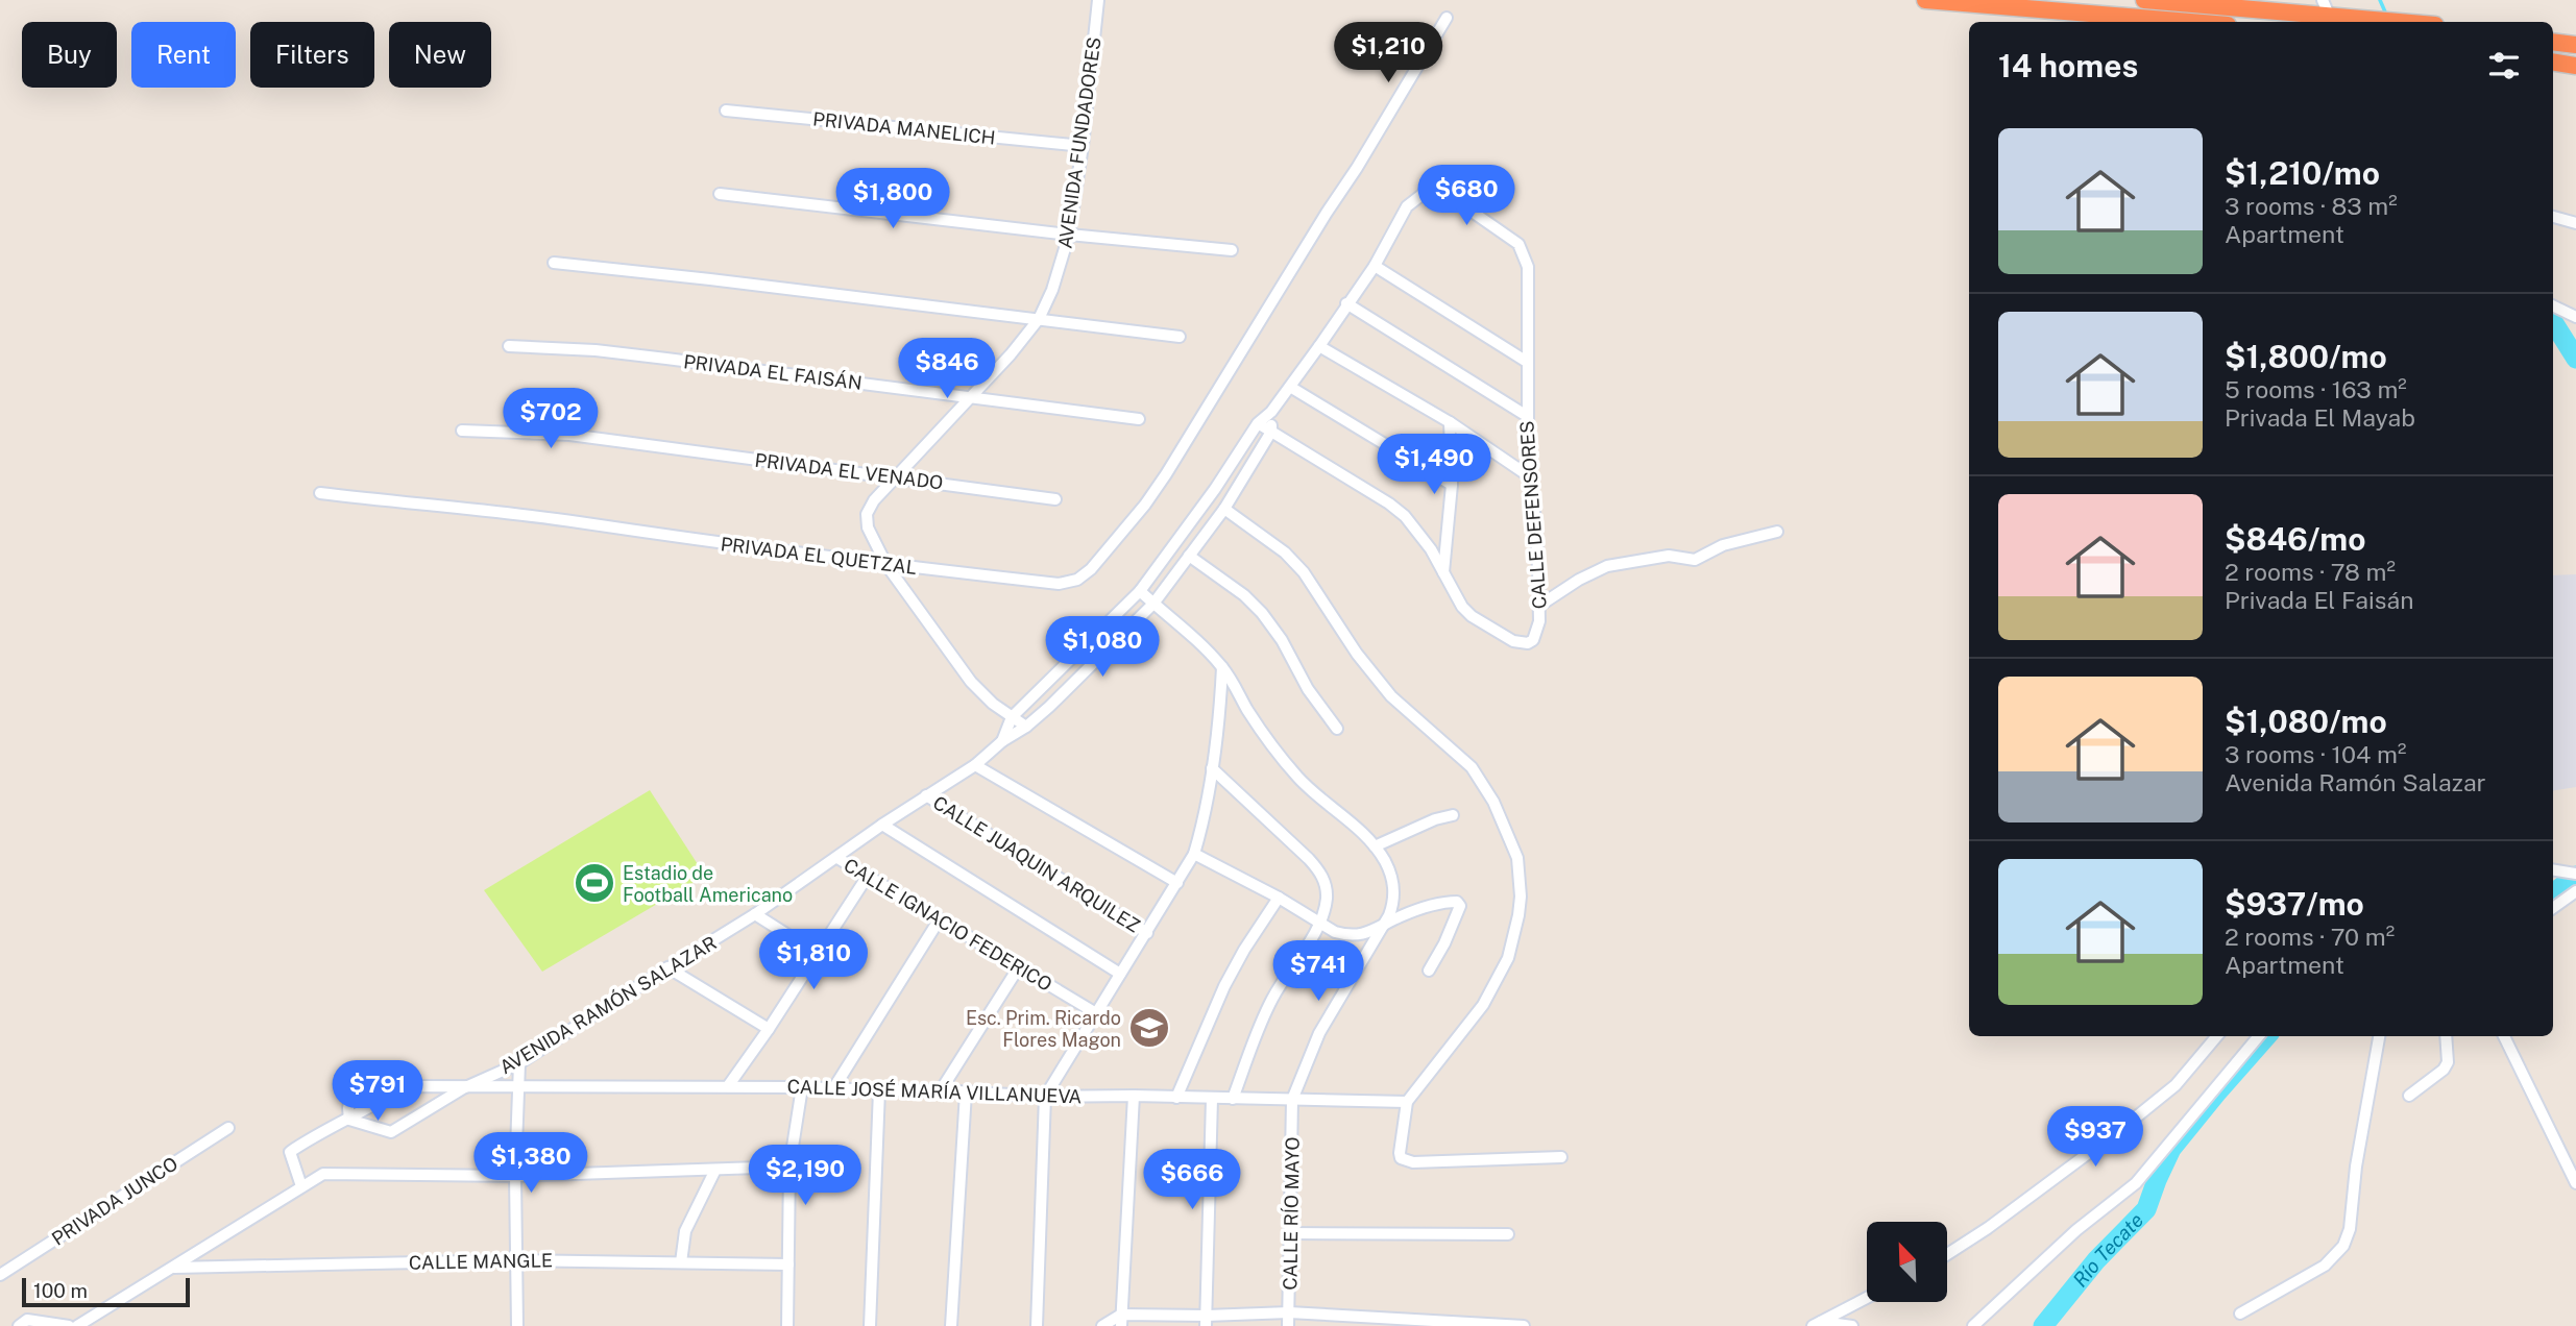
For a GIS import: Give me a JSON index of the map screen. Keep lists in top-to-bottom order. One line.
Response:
{"streets":{"street":["PRIVADA MANELICH","AVENIDA FUNDADORES","PRIVADA EL FAISÁN","PRIVADA EL VENADO","CALLE DEFENSORES","PRIVADA EL QUETZAL","CALLE JUAQUIN ARQUILEZ","CALLE IGNACIO FEDERICO","AVENIDA RAMÓN SALAZAR","CALLE JOSÉ MARÍA VILLANUEVA","PRIVADA JUNCO","CALLE RÍO MAYO","CALLE MANGLE"]},"crossings":[["PRIVADA MANELICH","AVENIDA FUNDADORES"],["AVENIDA FUNDADORES","PRIVADA EL FAISÁN"],["AVENIDA FUNDADORES","PRIVADA EL VENADO"],["AVENIDA FUNDADORES","PRIVADA EL QUETZAL"],["AVENIDA FUNDADORES","AVENIDA RAMÓN SALAZAR"],["CALLE DEFENSORES","AVENIDA RAMÓN SALAZAR"],["CALLE JUAQUIN ARQUILEZ","AVENIDA RAMÓN SALAZAR"],["CALLE IGNACIO FEDERICO","AVENIDA RAMÓN SALAZAR"],["AVENIDA RAMÓN SALAZAR","CALLE JOSÉ MARÍA VILLANUEVA"],["CALLE JOSÉ MARÍA VILLANUEVA","CALLE RÍO MAYO"]],"water":["Río Tecate"],"places":{"sports":["Estadio de Football Americano"],"school or university":["Esc. Prim. Ricardo Flores Magon"]},"scale_bar":"100 m","north":"top left","page":{"price":["$1,210","$680","$1,800","$846","$702","$1,490","$1,080","$1,810","$741","$791","$937","$1,380","$2,190","$666"],"chip":["Buy","Rent","Filters","New"],"heading":"14 homes","list":[{"name":"$1,210/mo","note":"3 rooms · 83 m² · Apartment"},{"name":"$1,800/mo","note":"5 rooms · 163 m² · Privada El Mayab"},{"name":"$846/mo","note":"2 rooms · 78 m² · Privada El Faisán"},{"name":"$1,080/mo","note":"3 rooms · 104 m² · Avenida Ramón Salazar"},{"name":"$937/mo","note":"2 rooms · 70 m² · Apartment"}],"scale":"100 m"}}
